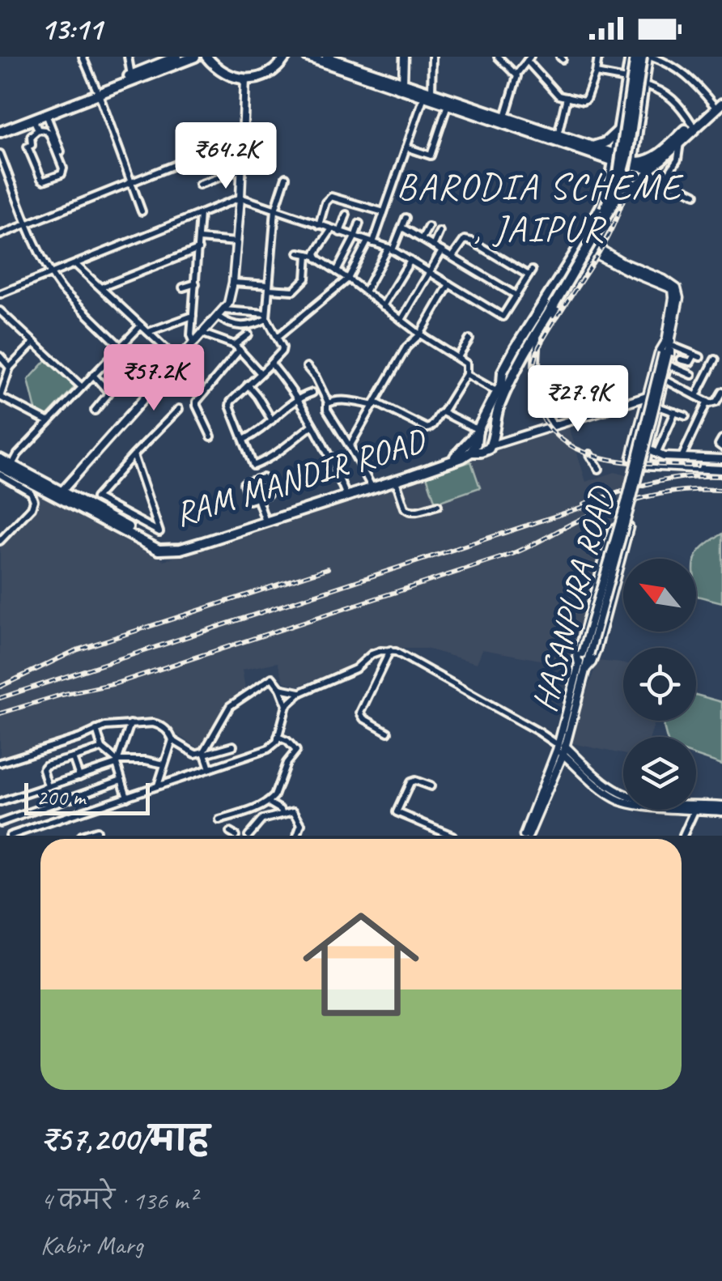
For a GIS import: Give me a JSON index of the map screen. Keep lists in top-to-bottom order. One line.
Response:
{"streets":{"main road":["RAM MANDIR ROAD"],"street":["HASANPURA ROAD"]},"districts":["BARODIA SCHEME , JAIPUR"],"scale_bar":"200 m","north":"top left","page":{"status":"13:11","price":["₹64.2K","₹57.2K","₹27.9K"],"scale":"200 m","list":[{"name":"₹57,200/माह","note":"4 कमरे · 136 m² · Kabir Marg"}]}}
